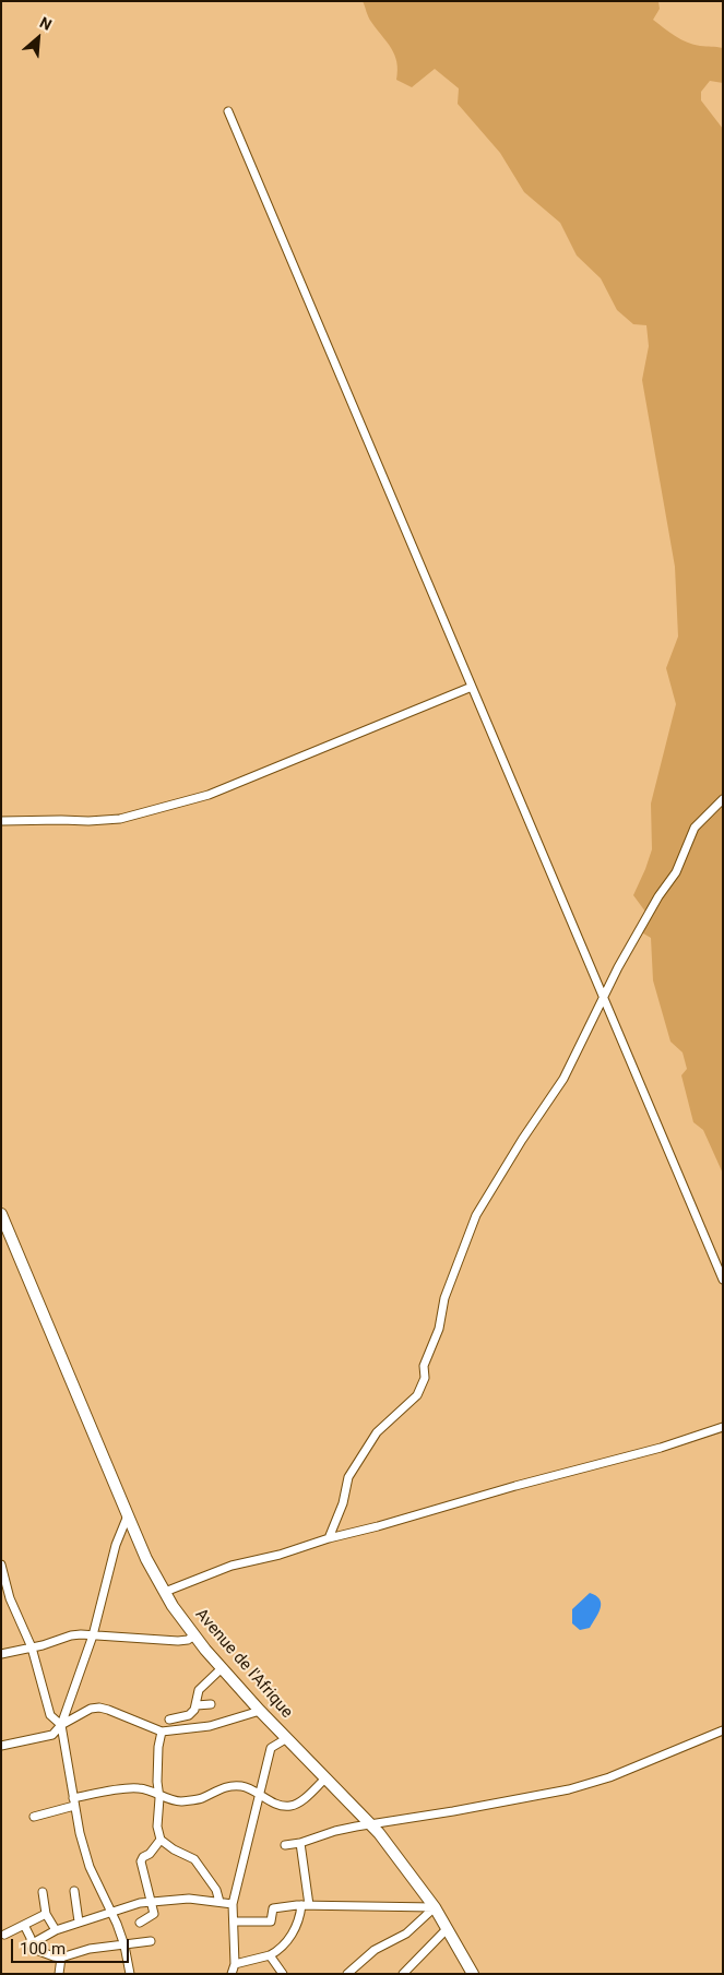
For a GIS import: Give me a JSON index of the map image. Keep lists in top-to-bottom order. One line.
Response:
{"streets":{"main road":["Avenue de l'Afrique"]},"scale_bar":"100 m","north":"top right"}
